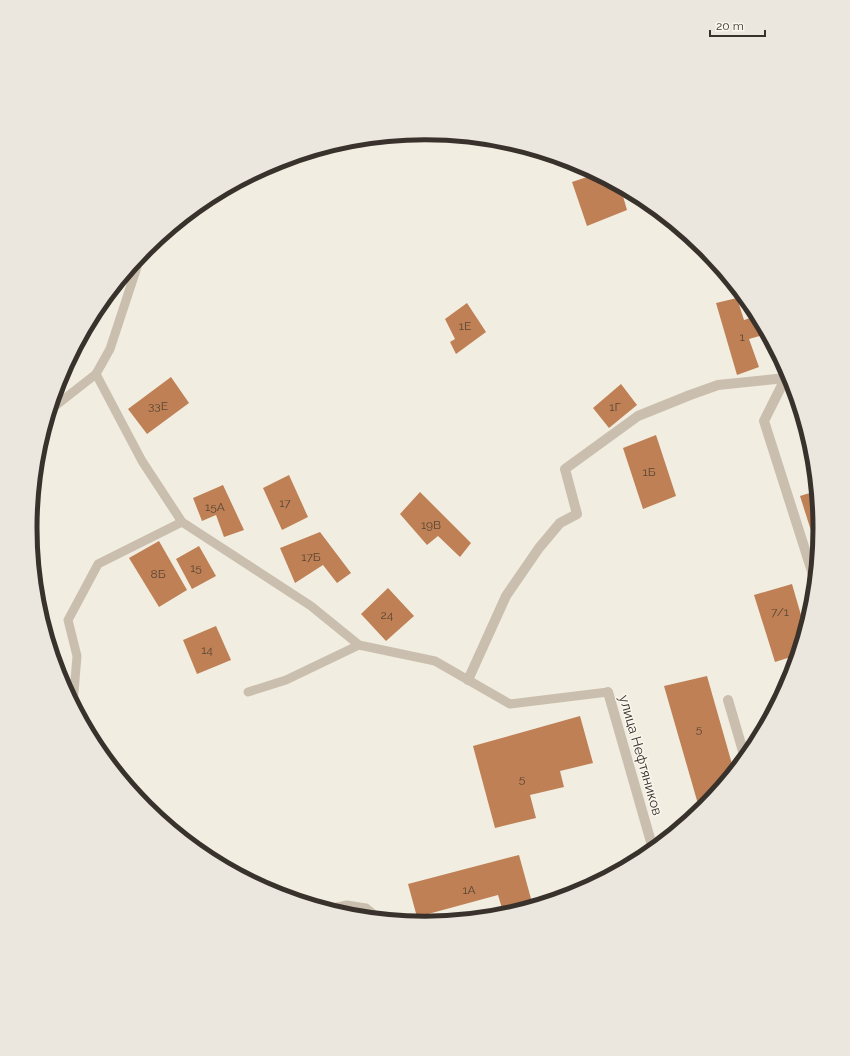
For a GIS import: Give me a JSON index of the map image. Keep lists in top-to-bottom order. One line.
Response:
{"streets":{"street":["улица Нефтяников"]},"house_numbers":["1Е","1","33Е","1Г","1Б","17","15А","19В","17Б","15","8Б","7/1","24","14","5","5","1А"],"scale_bar":"20 m"}
